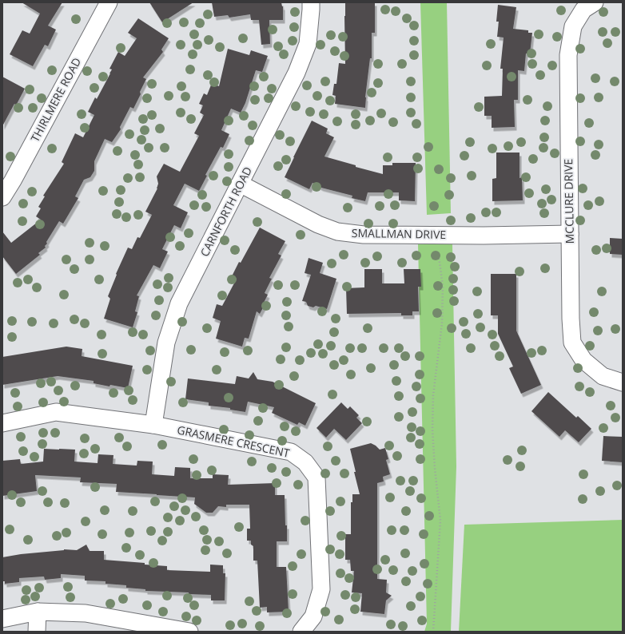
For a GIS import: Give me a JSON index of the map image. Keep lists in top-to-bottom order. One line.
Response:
{"streets":{"street":["THIRLMERE ROAD","MCCLURE DRIVE","CARNFORTH ROAD","SMALLMAN DRIVE","GRASMERE CRESCENT"]},"crossings":[["MCCLURE DRIVE","SMALLMAN DRIVE"],["CARNFORTH ROAD","SMALLMAN DRIVE"],["CARNFORTH ROAD","GRASMERE CRESCENT"]]}
